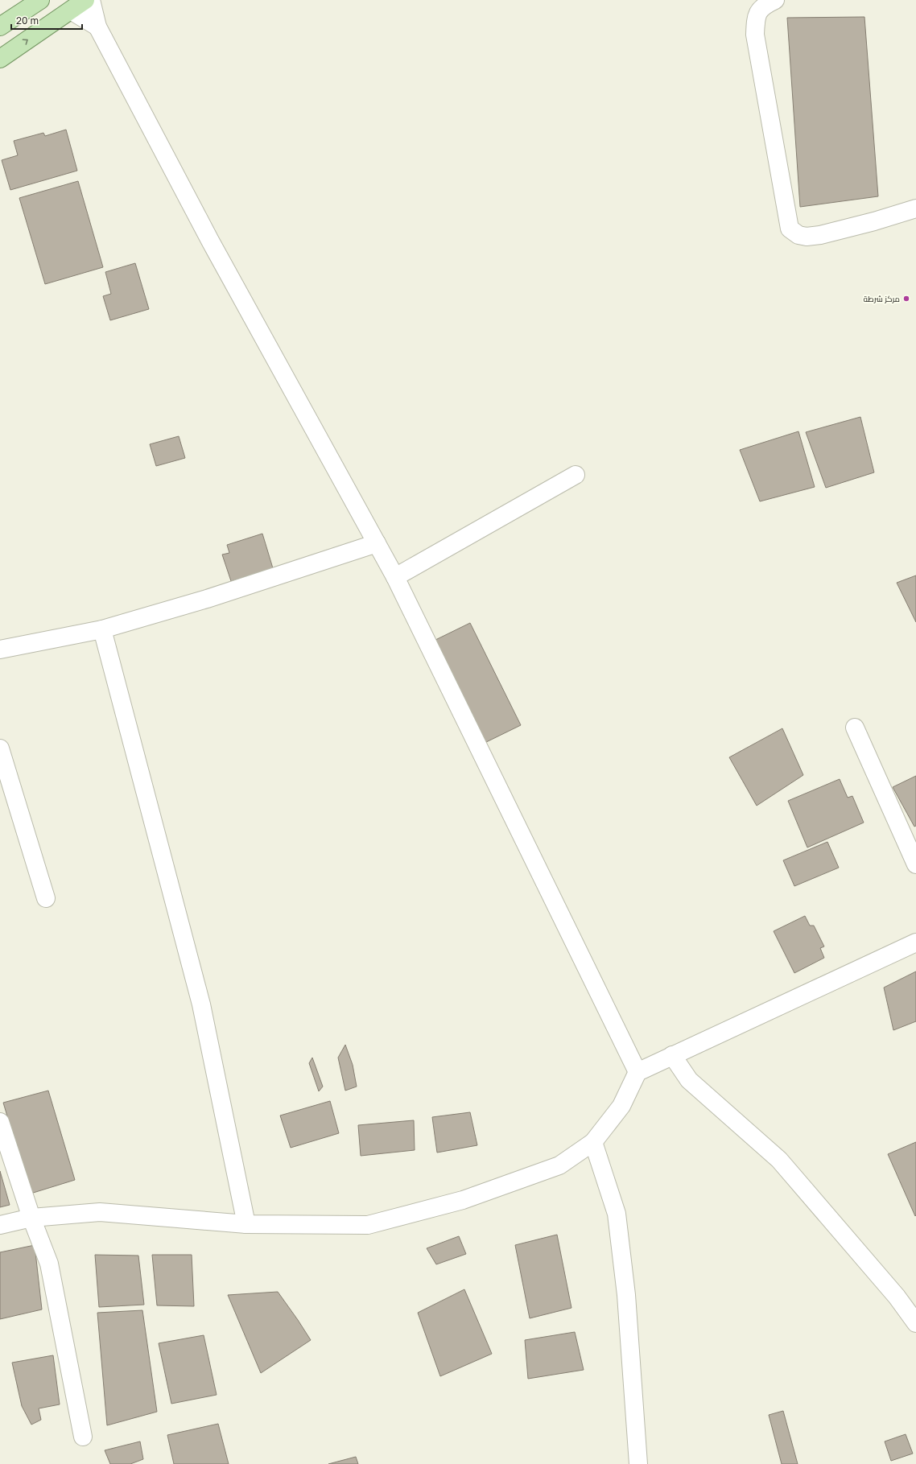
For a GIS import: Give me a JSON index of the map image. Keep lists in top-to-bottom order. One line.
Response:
{"places":["مركز شرطة"],"scale_bar":"20 m"}
